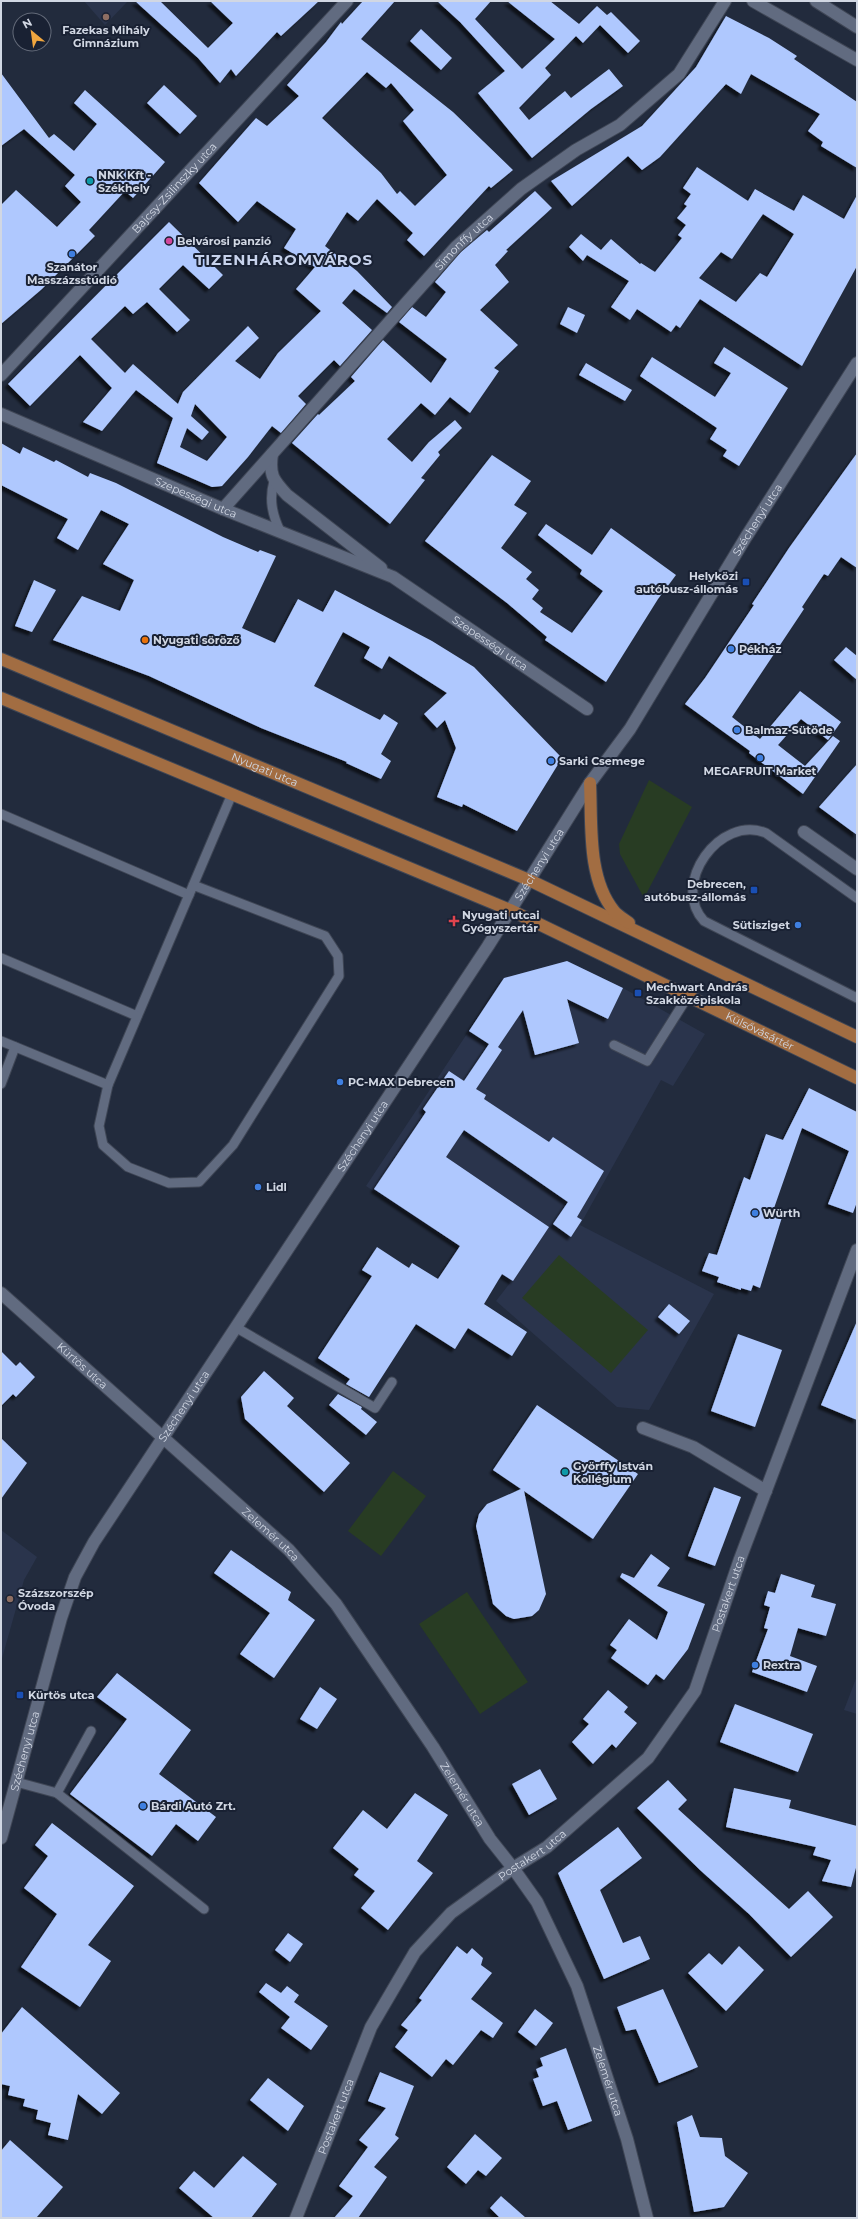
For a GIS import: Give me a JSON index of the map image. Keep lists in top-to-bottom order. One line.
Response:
{"streets":{"main road":["Nyugati utca","Külsővásártér"],"street":["Bajcsy-Zsilinszky utca","Simonffy utca","Szepességi utca","Széchenyi utca","Kürtös utca","Zelemér utca","Postakert utca"]},"crossings":[["Simonffy utca","Szepességi utca"],["Széchenyi utca","Nyugati utca"],["Széchenyi utca","Külsővásártér"],["Széchenyi utca","Kürtös utca"],["Széchenyi utca","Zelemér utca"],["Kürtös utca","Zelemér utca"],["Zelemér utca","Postakert utca"]],"districts":["TIZENHÁROMVÁROS"],"places":{"other":["Fazekas Mihály Gimnázium","NNK Kft - Székhely","Belvárosi panzió","Szanátor Masszázsstúdió","Nyugati söröző","Pékház","Balmaz-Sütöde","MEGAFRUIT Market","Sarki Csemege","Sütisziget","PC-MAX Debrecen","Lidl","Würth","Györffy István Kollégium","Százszorszép Óvoda","Rextra","Bárdi Autó Zrt."],"transit":["Helyközi autóbusz-állomás","Debrecen, autóbusz-állomás","Mechwart András Szakközépiskola","Kürtös utca"],"health":["Nyugati utcai Gyógyszertár"]},"north":"top left"}
